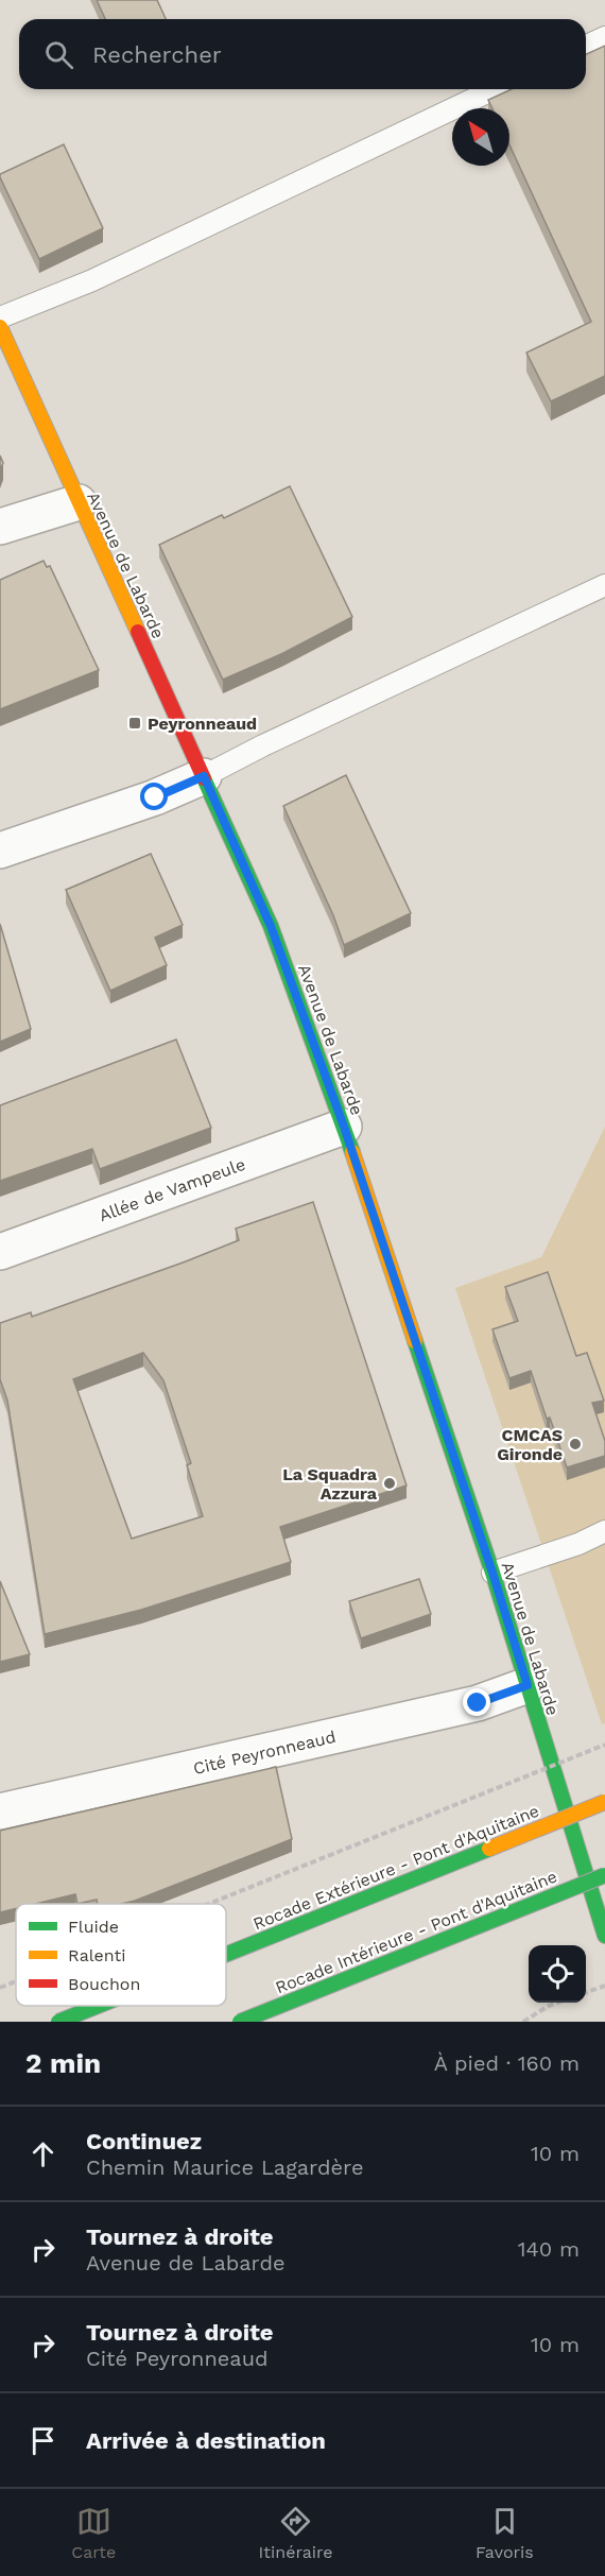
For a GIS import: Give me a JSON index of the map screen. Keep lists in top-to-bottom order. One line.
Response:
{"streets":{"main road":["Avenue de Labarde","Rocade Extérieure - Pont d'Aquitaine","Rocade Intérieure - Pont d'Aquitaine"],"street":["Allée de Vampeule","Cité Peyronneaud"]},"crossings":[["Avenue de Labarde","Allée de Vampeule"],["Avenue de Labarde","Cité Peyronneaud"]],"places":{"transit":["Peyronneaud"],"other":["CMCAS Gironde","La Squadra Azzura"]},"legend":["Fluide","Ralenti","Bouchon"],"north":"top left","page":{"search":"Rechercher","heading":["2 min","À pied · 160 m"],"list":[["Continuez","Chemin Maurice Lagardère","10 m"],["Tournez à droite","Avenue de Labarde","140 m"],["Tournez à droite","Cité Peyronneaud","10 m"],"Arrivée à destination"],"nav":["Carte","Itinéraire","Favoris"]}}
